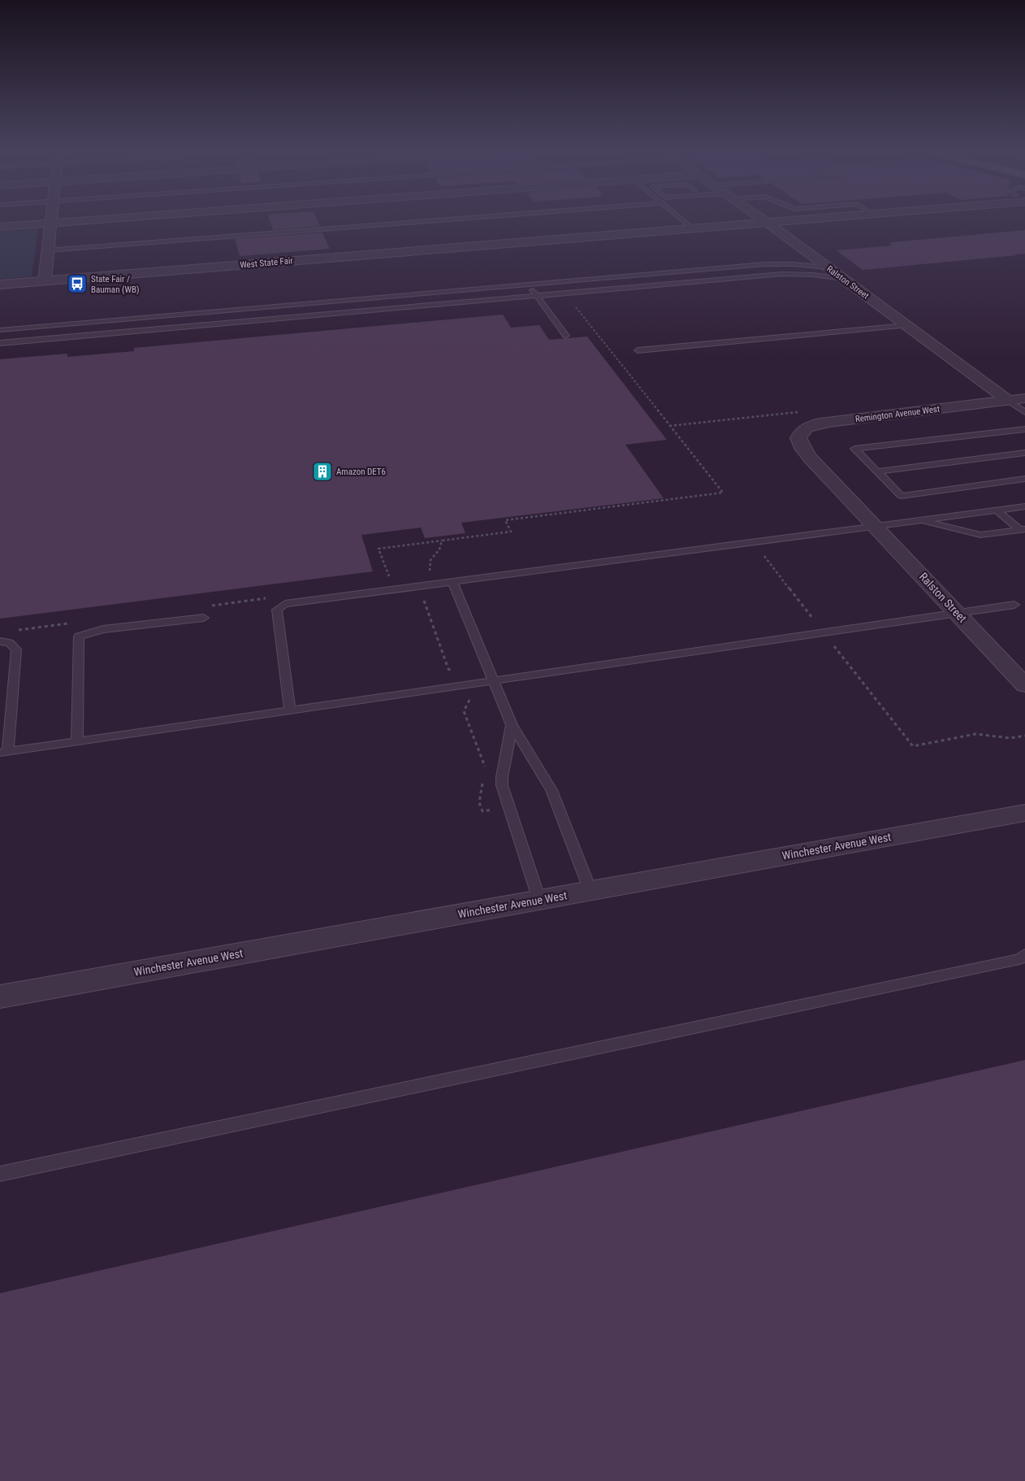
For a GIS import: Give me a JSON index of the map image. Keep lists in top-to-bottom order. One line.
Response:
{"streets":{"street":["West State Fair","Ralston Street","Remington Avenue West","Winchester Avenue West"]},"crossings":[["West State Fair","Ralston Street"],["Ralston Street","Remington Avenue West"]],"places":{"bus stop":["State Fair / Bauman (WB)"],"building":["Amazon DET6"]}}
